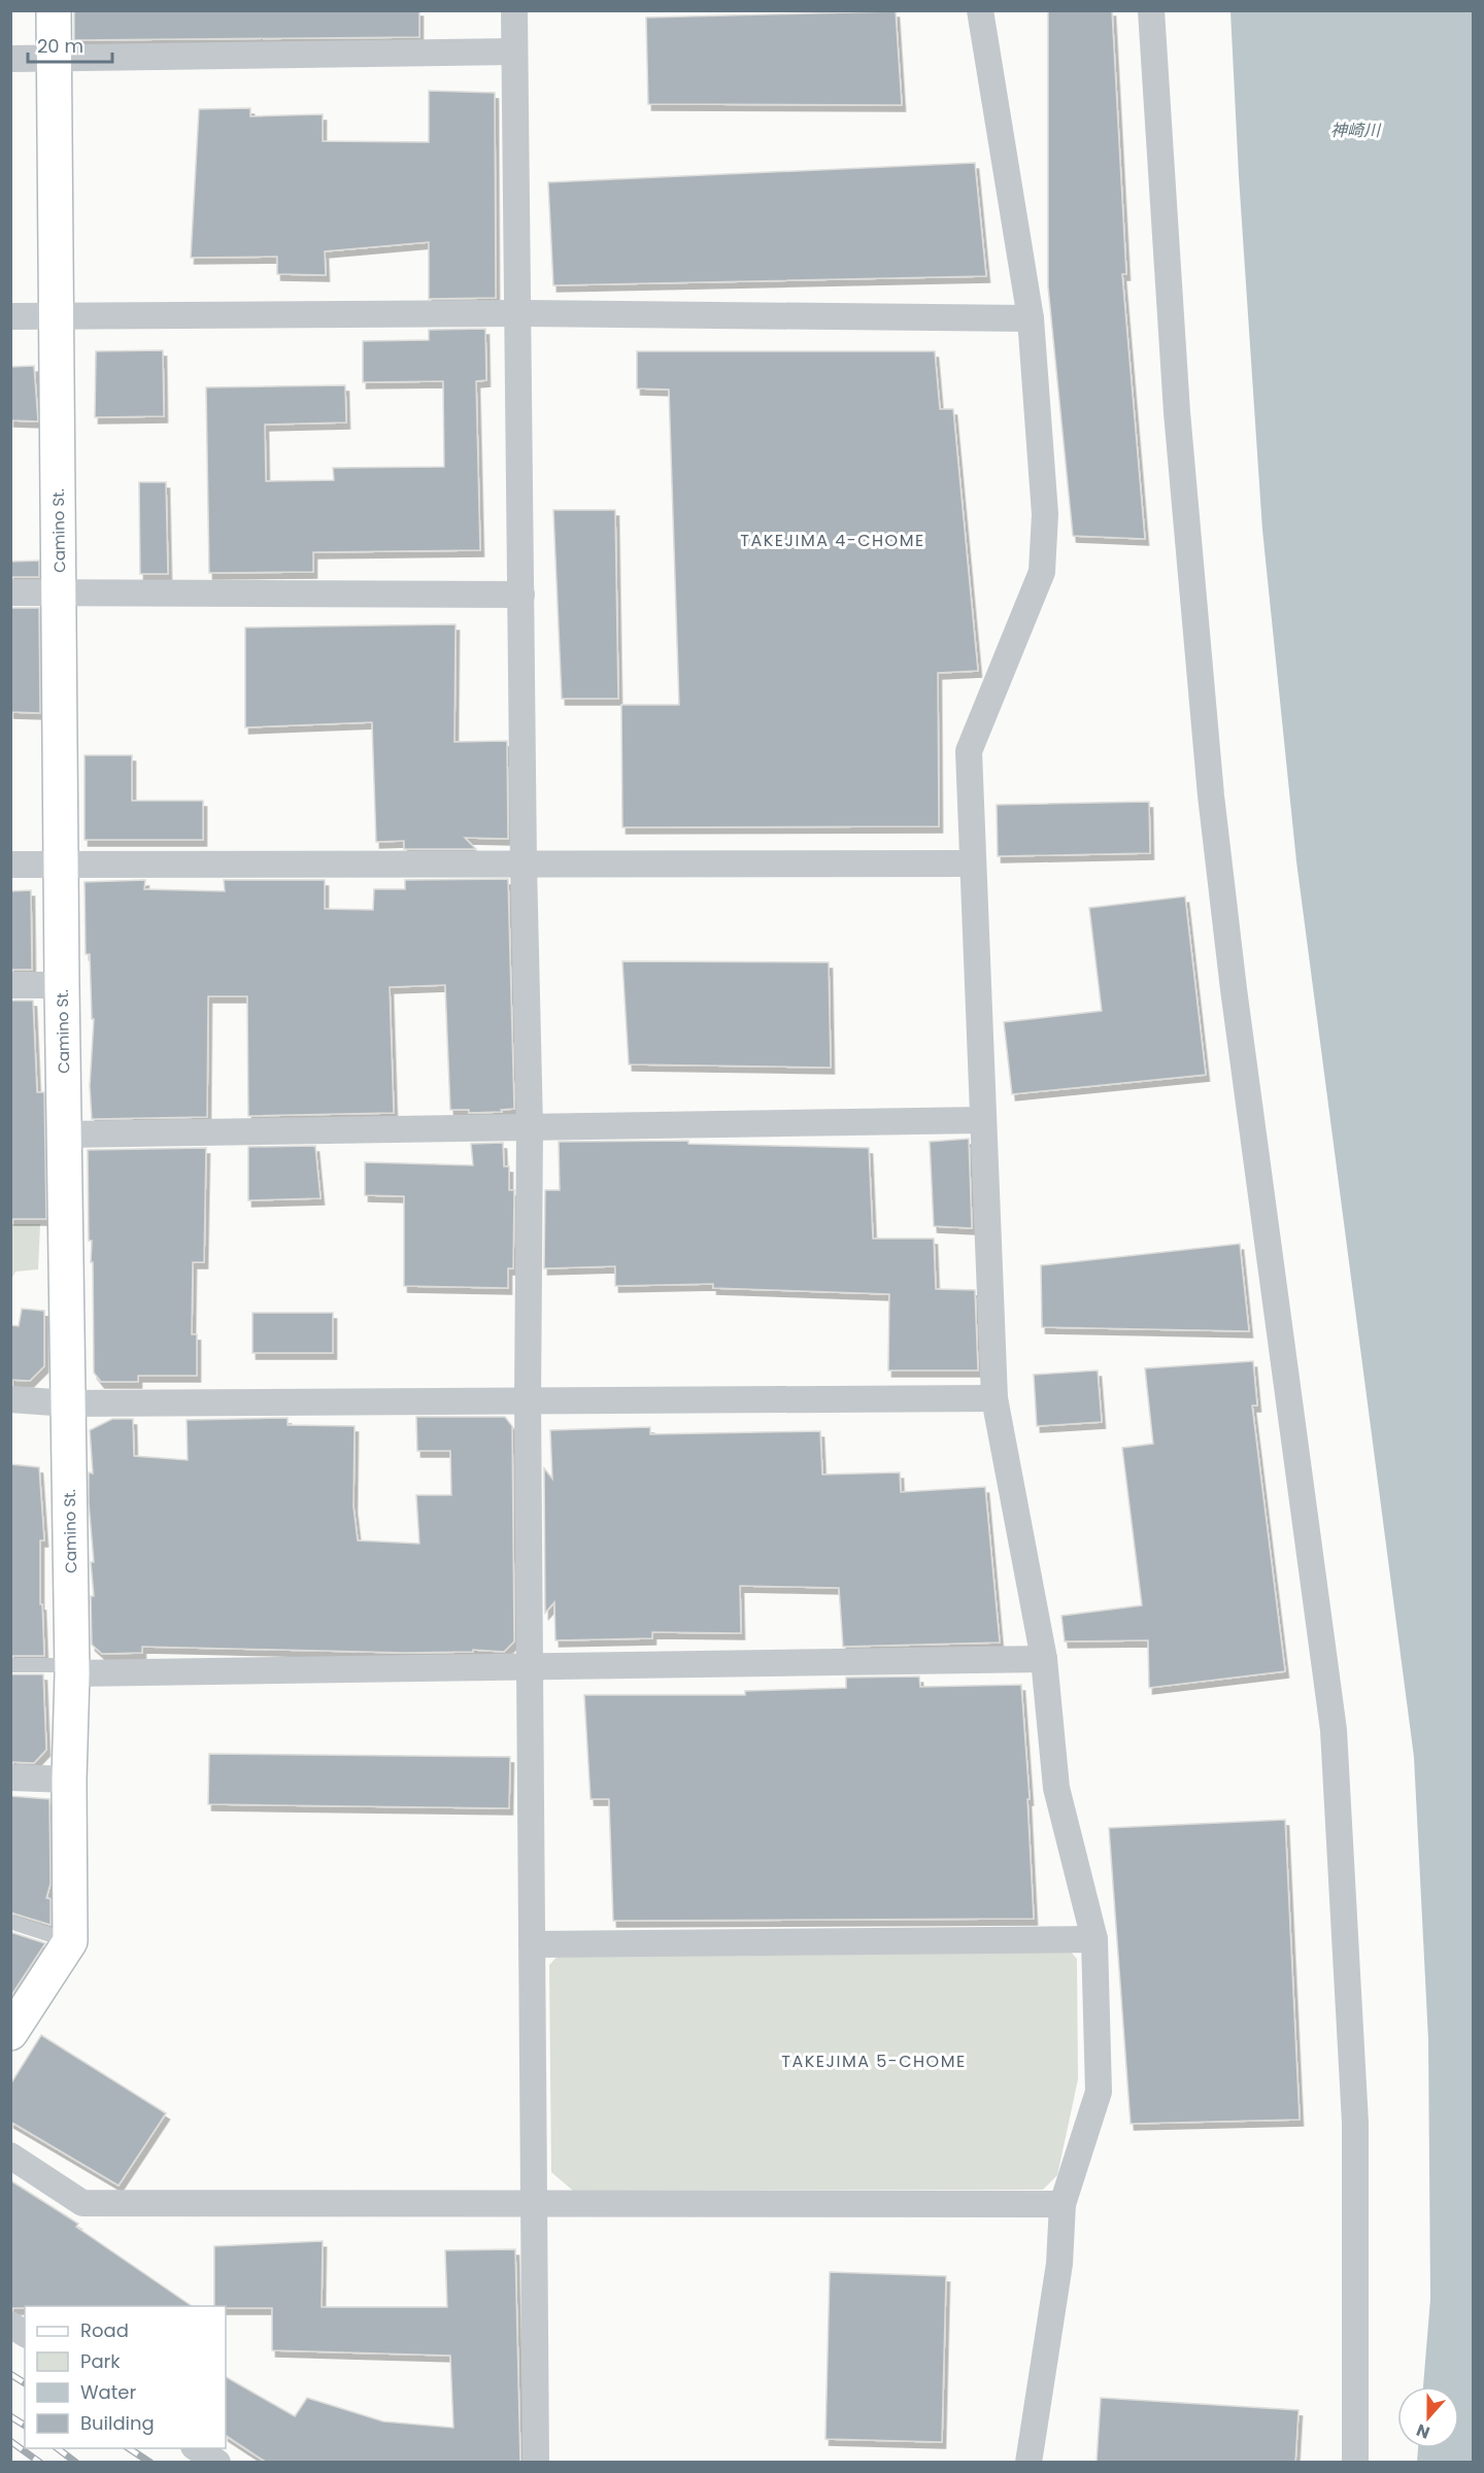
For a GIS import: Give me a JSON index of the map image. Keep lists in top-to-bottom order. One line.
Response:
{"streets":{"street":["Camino St."]},"districts":["TAKEJIMA 4-CHOME","TAKEJIMA 5-CHOME"],"water":["神崎川"],"legend":["Road","Park","Water","Building"],"scale_bar":"20 m","north":"bottom"}
